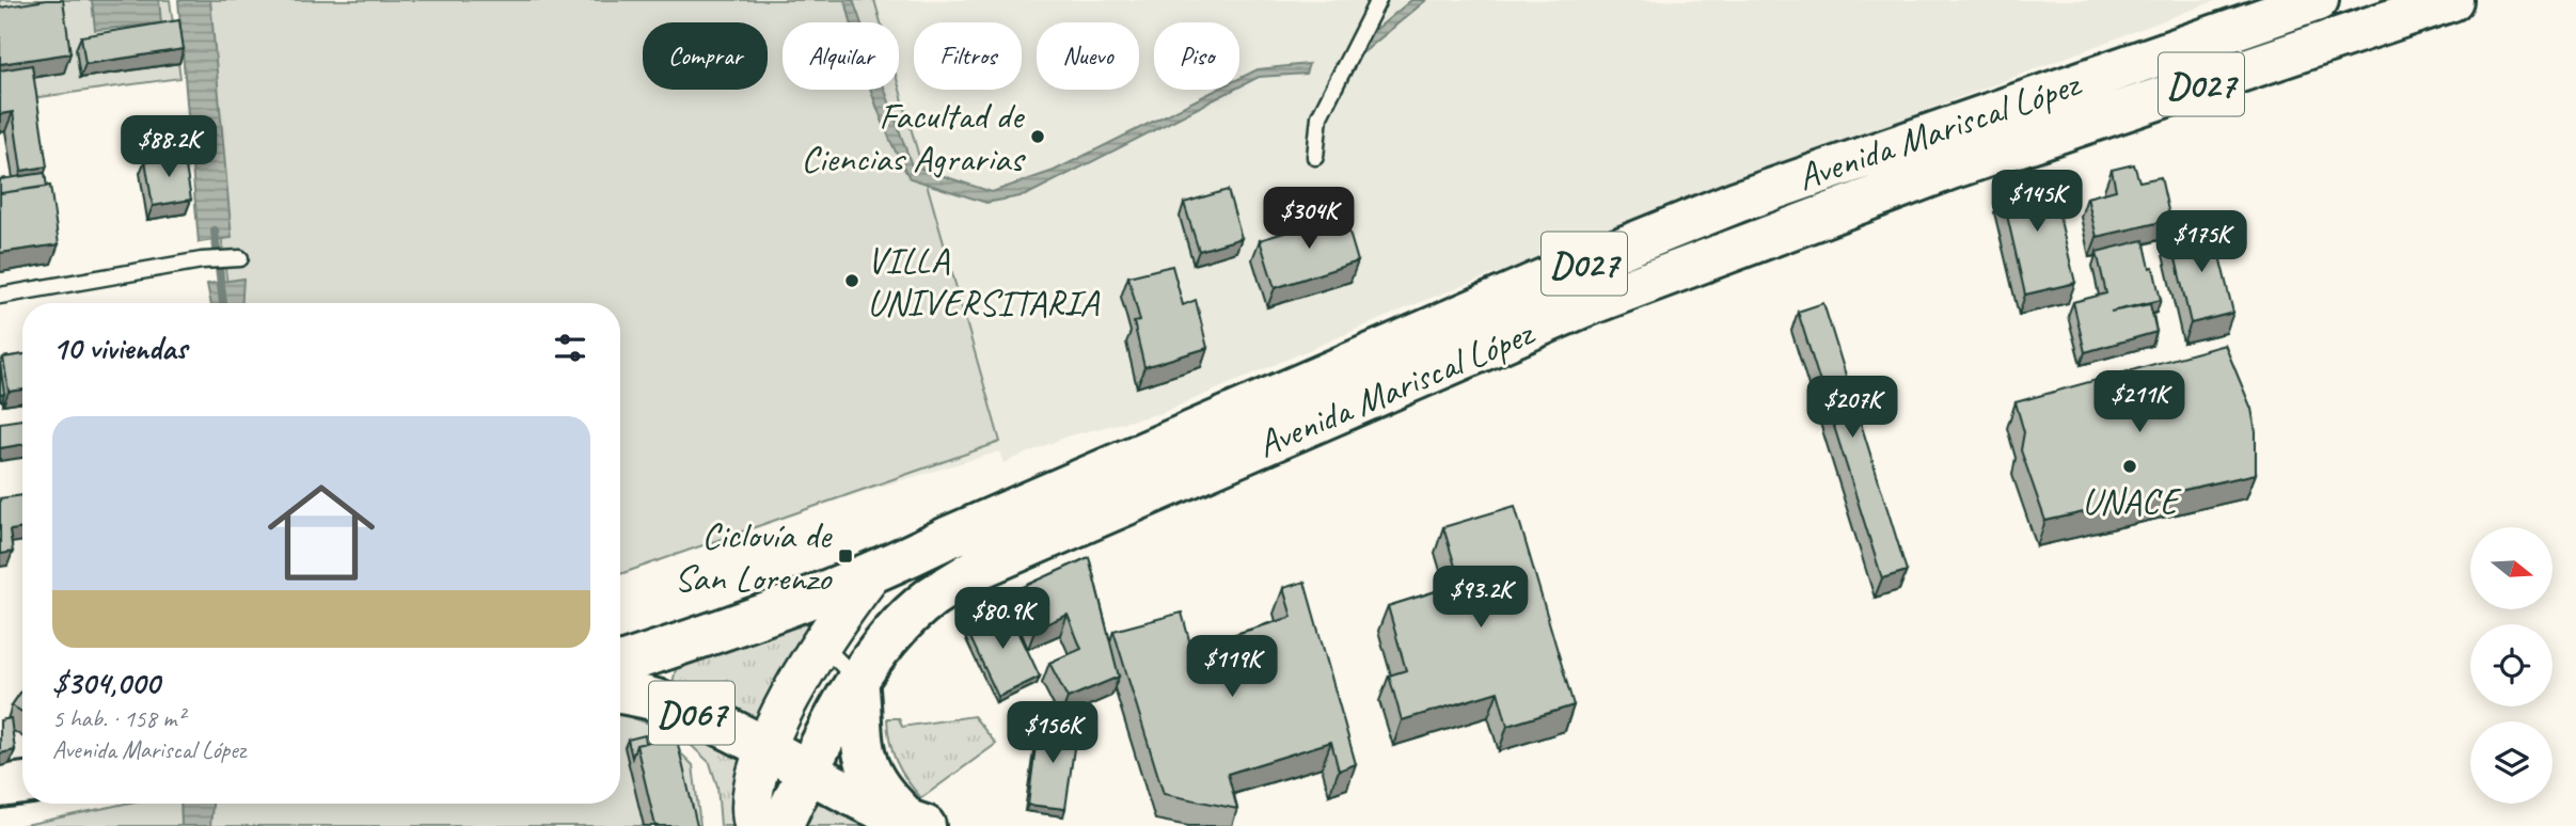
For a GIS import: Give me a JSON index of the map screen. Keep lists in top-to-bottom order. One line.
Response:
{"streets":{"main road":["D027","Avenida Mariscal López","D067"]},"crossings":[["D027","Avenida Mariscal López"],["D027","D067"],["Avenida Mariscal López","D067"]],"places":{"other":["Facultad de Ciencias Agrarias","VILLA UNIVERSITARIA","UNACE"],"transit":["Ciclovía de San Lorenzo"]},"north":"right","page":{"chip":["Comprar","Alquilar","Filtros","Nuevo","Piso"],"price":["$88.2K","$145K","$304K","$175K","$211K","$207K","$93.2K","$80.9K","$119K","$156K"],"heading":"10 viviendas","list":[{"name":"$304,000","note":"5 hab. · 158 m² · Avenida Mariscal López"}]}}
